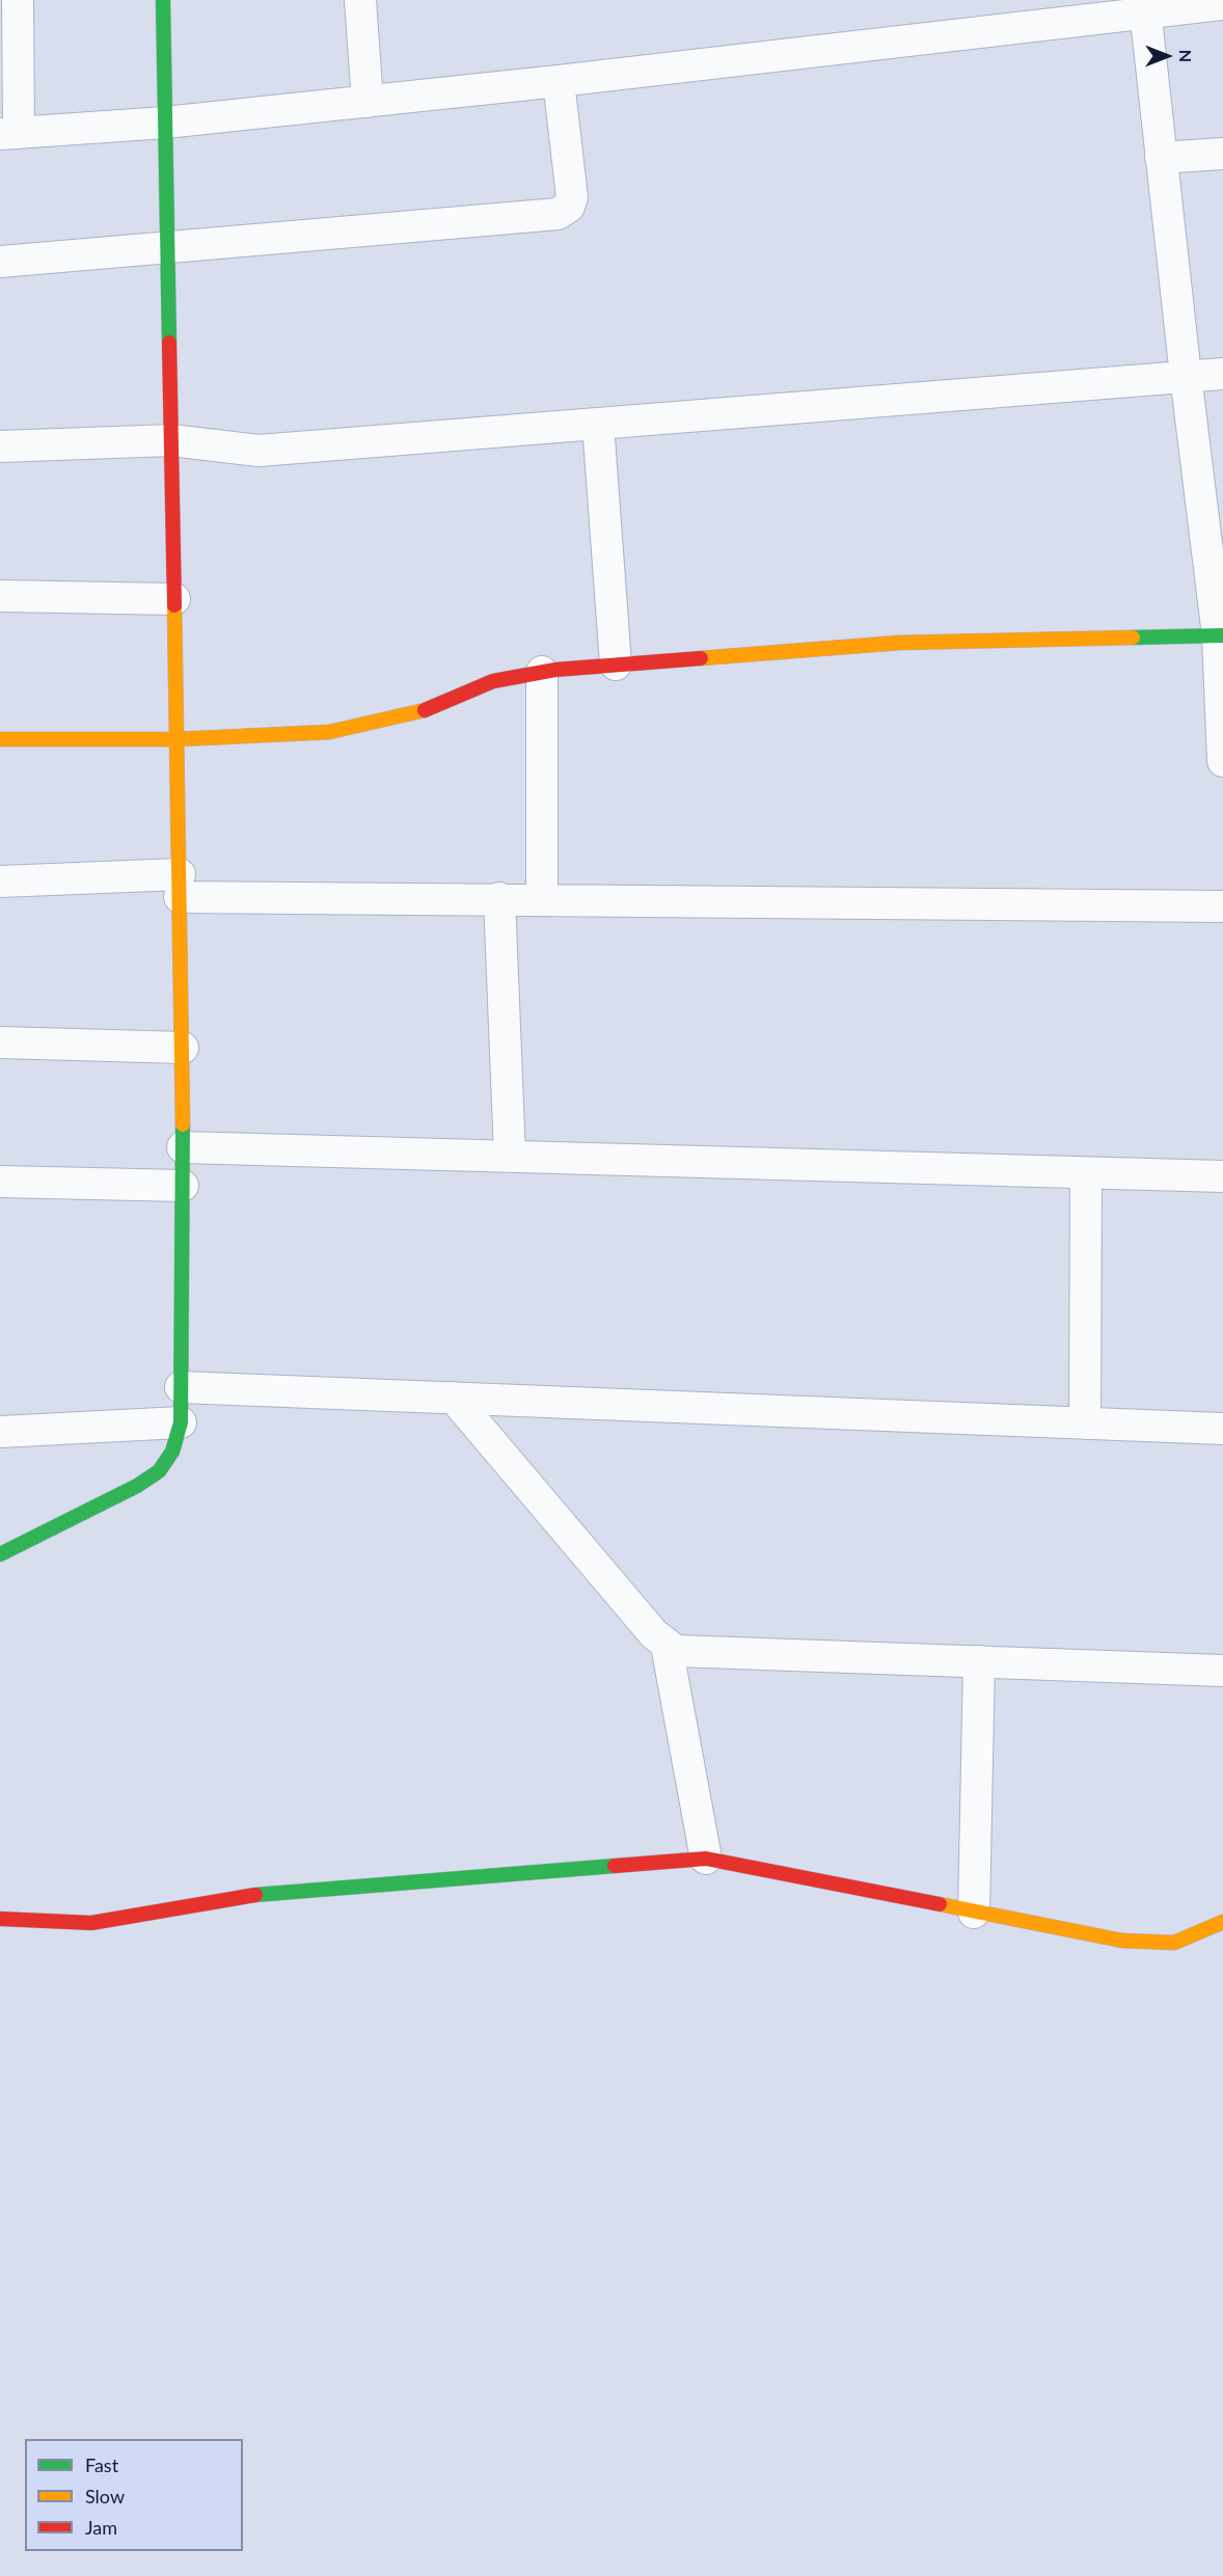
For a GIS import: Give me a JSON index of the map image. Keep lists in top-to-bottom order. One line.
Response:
{"legend":["Fast","Slow","Jam"],"north":"right"}
